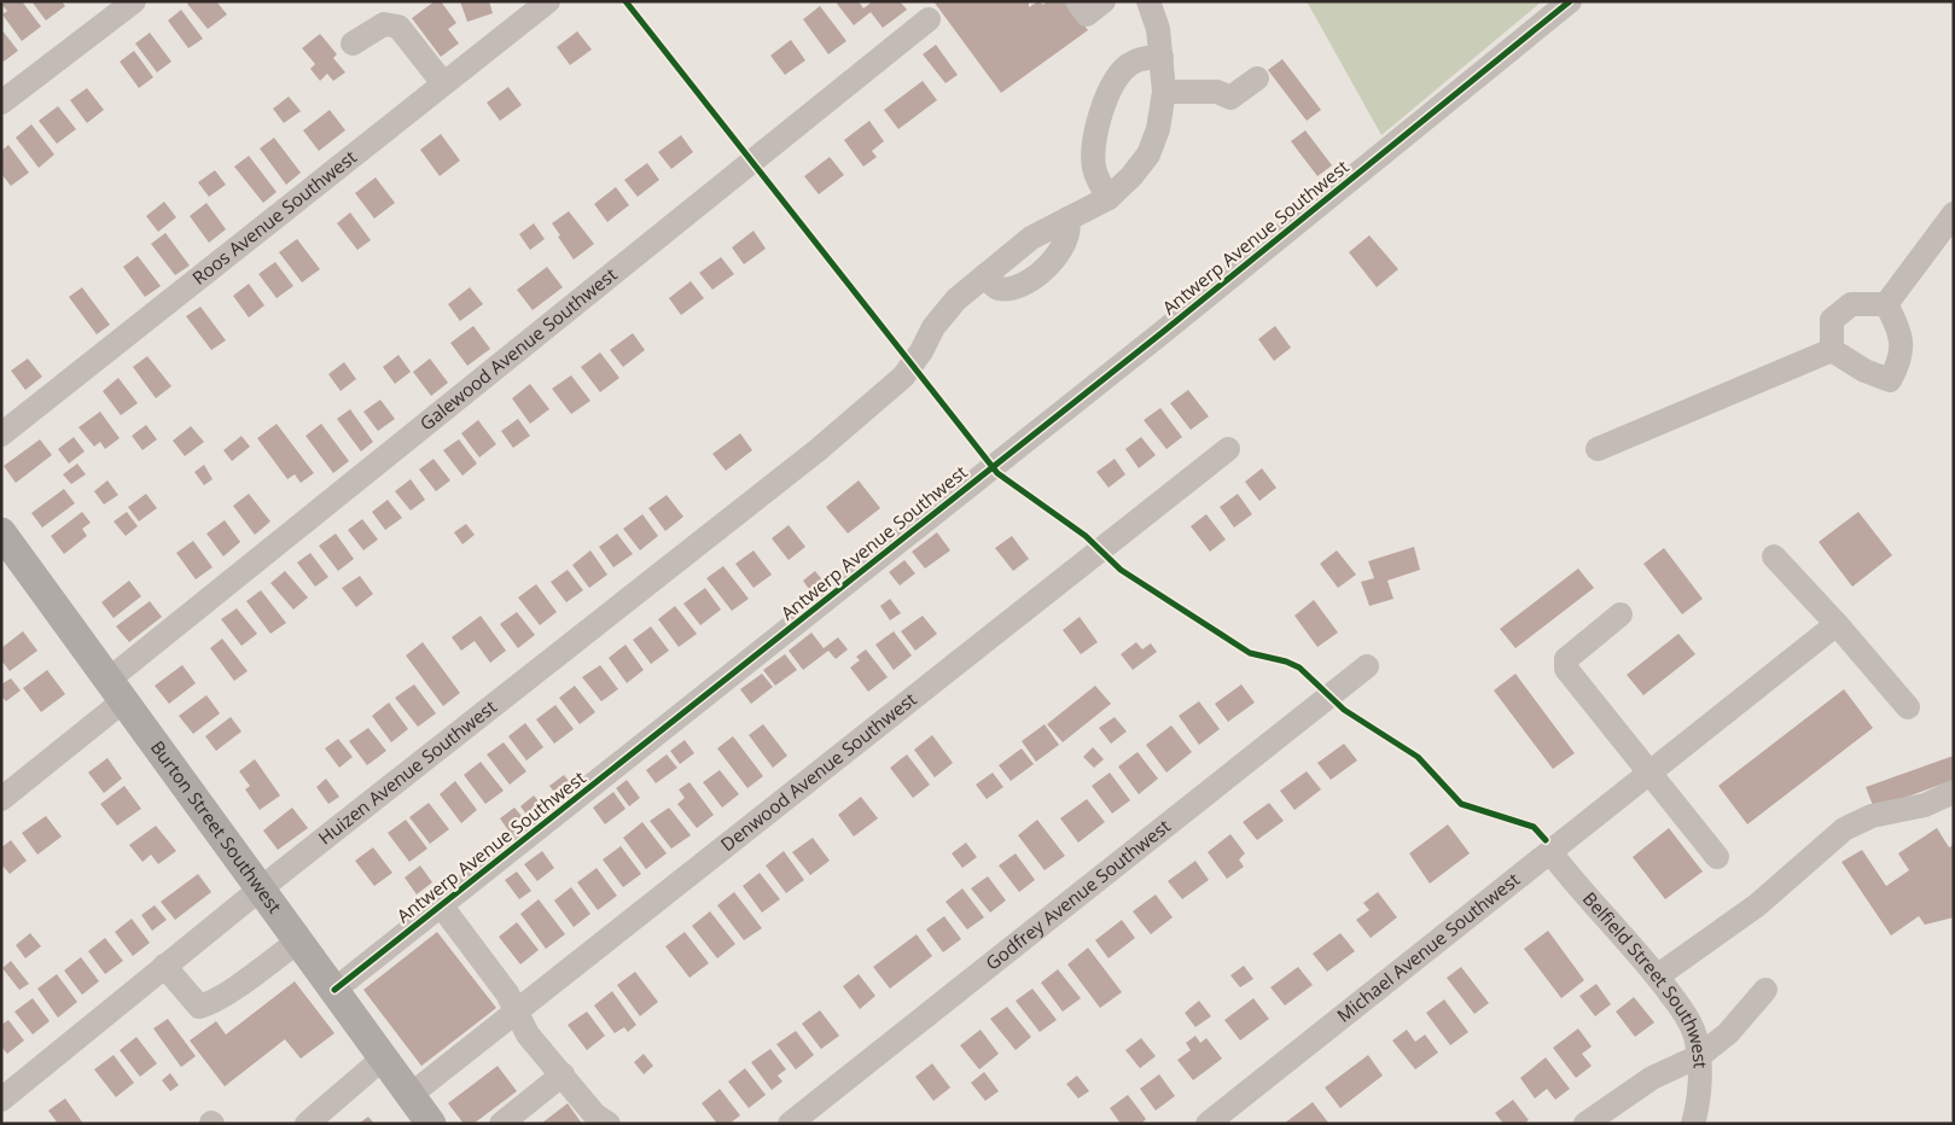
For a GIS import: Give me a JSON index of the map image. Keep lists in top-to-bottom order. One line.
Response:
{"streets":{"main road":["Burton Street Southwest"],"street":["Roos Avenue Southwest","Antwerp Avenue Southwest","Galewood Avenue Southwest","Huizen Avenue Southwest","Denwood Avenue Southwest","Godfrey Avenue Southwest","Michael Avenue Southwest","Belfield Street Southwest"]},"crossings":[["Antwerp Avenue Southwest","Burton Street Southwest"],["Galewood Avenue Southwest","Burton Street Southwest"],["Huizen Avenue Southwest","Burton Street Southwest"],["Denwood Avenue Southwest","Burton Street Southwest"],["Michael Avenue Southwest","Belfield Street Southwest"]]}
